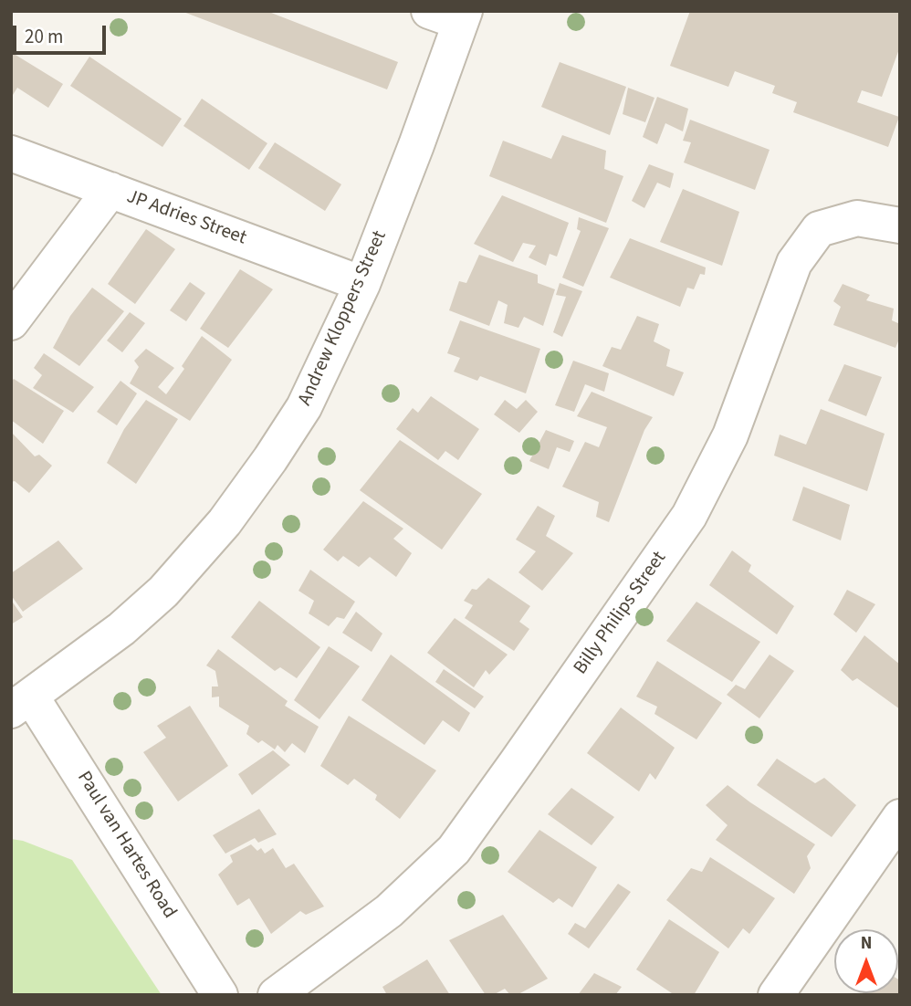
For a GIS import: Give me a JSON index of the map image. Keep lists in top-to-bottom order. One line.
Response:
{"streets":{"street":["JP Adries Street","Andrew Kloppers Street","Billy Philips Street","Paul van Hartes Road"]},"crossings":[["JP Adries Street","Andrew Kloppers Street"],["Andrew Kloppers Street","Paul van Hartes Road"]],"scale_bar":"20 m","north":"top"}
